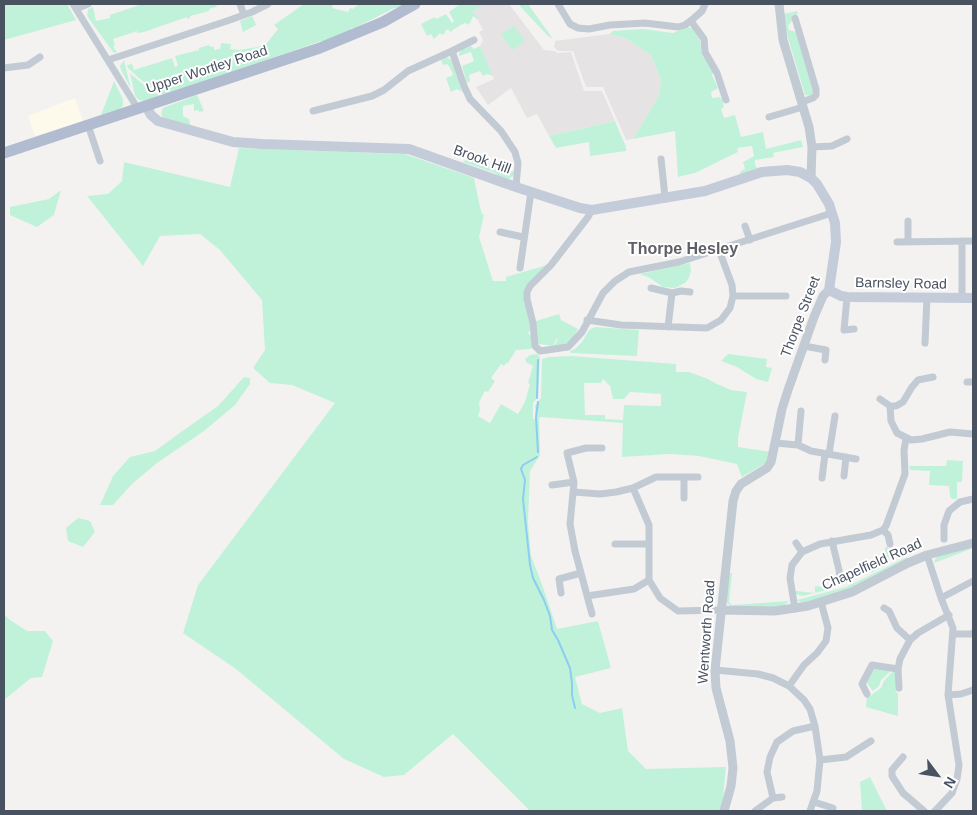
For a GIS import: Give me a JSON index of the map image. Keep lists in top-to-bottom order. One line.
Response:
{"streets":{"main road":["Upper Wortley Road","Brook Hill","Barnsley Road","Thorpe Street"],"street":["Chapelfield Road","Wentworth Road"]},"crossings":[["Upper Wortley Road","Brook Hill"],["Brook Hill","Thorpe Street"],["Barnsley Road","Thorpe Street"],["Thorpe Street","Wentworth Road"],["Chapelfield Road","Wentworth Road"]],"districts":["Thorpe Hesley"],"north":"bottom right"}
